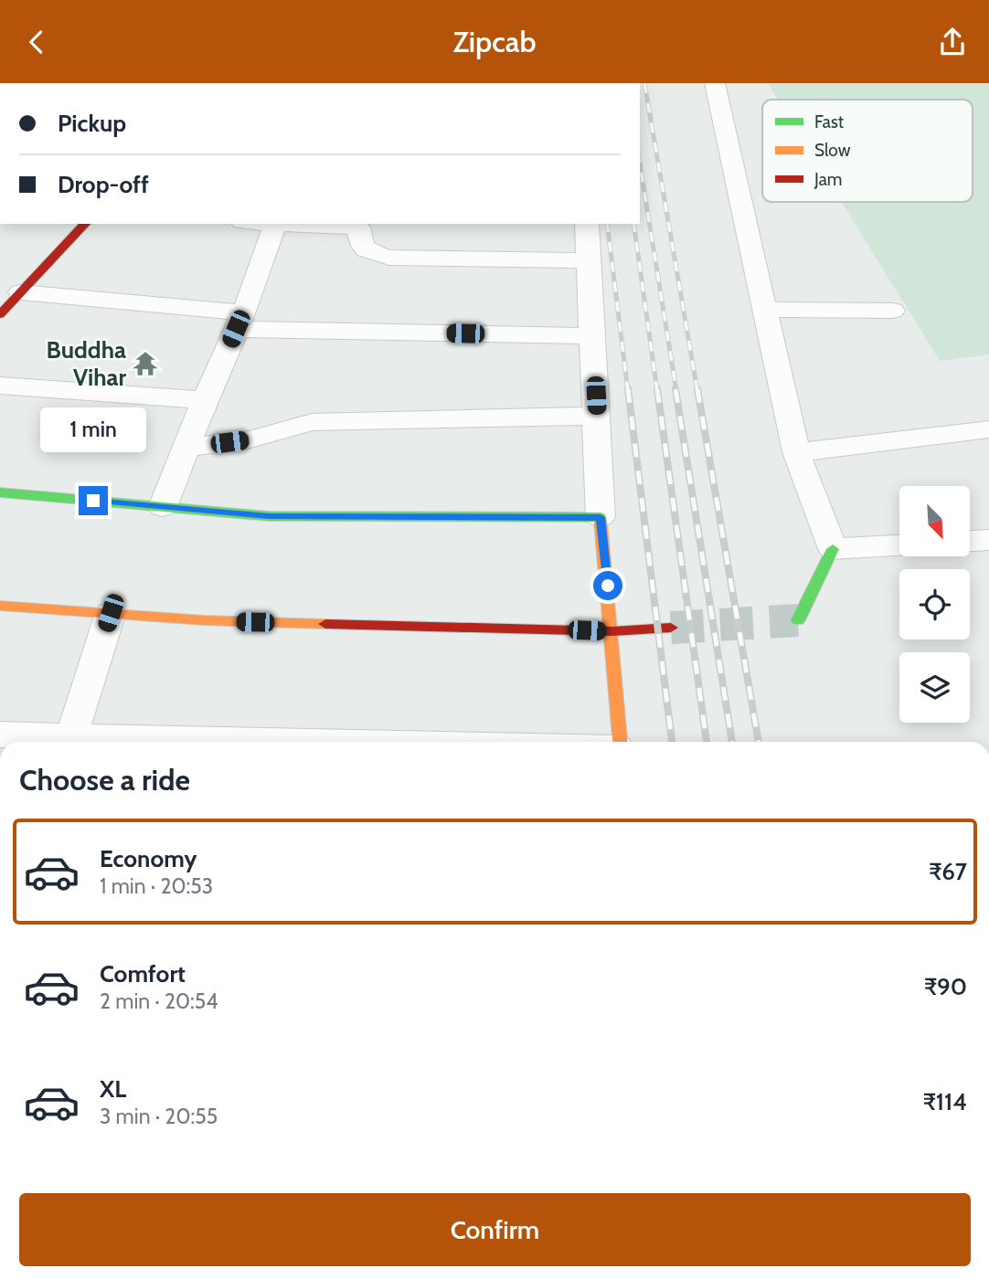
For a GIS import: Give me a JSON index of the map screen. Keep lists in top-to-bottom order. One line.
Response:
{"places":{"temple":["Buddha Vihar"]},"legend":["Fast","Slow","Jam"],"north":"bottom right","page":{"header":"Zipcab","banner":["Pickup","Drop-off"],"bubble":"1 min","heading":"Choose a ride","list":[{"name":"Economy","note":"1 min · 20:53","value":"₹67"},{"name":"Comfort","note":"2 min · 20:54","value":"₹90"},{"name":"XL","note":"3 min · 20:55","value":"₹114"}],"buttons":"Confirm"}}
